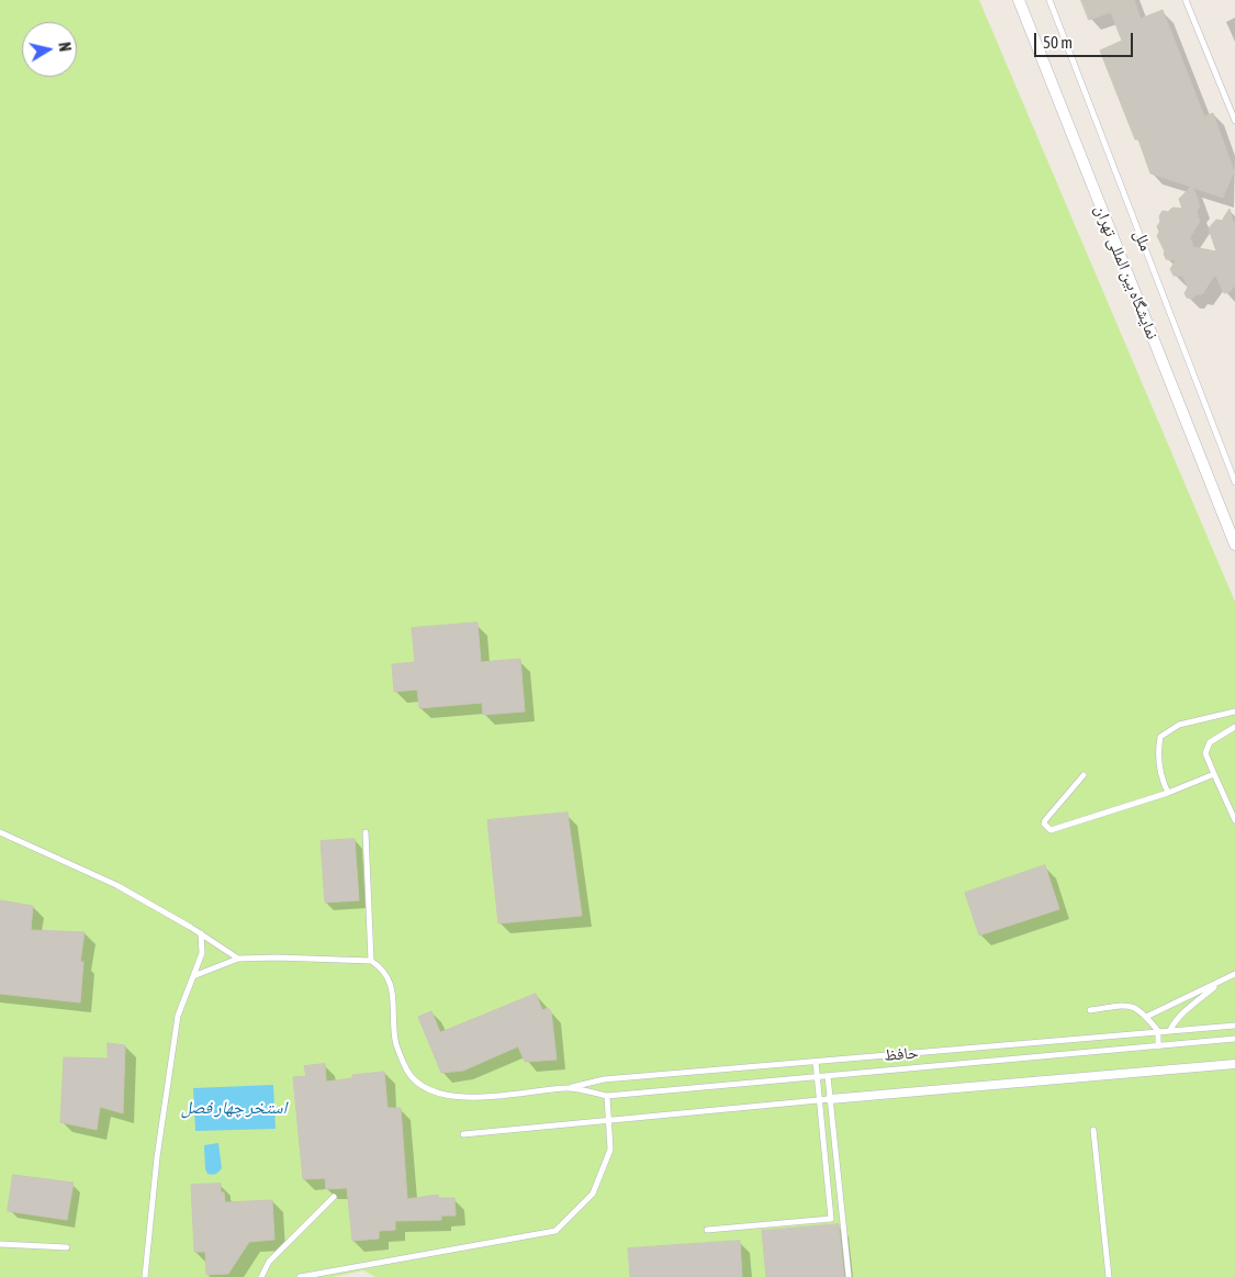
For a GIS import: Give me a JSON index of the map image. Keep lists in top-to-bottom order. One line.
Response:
{"streets":{"street":["نمایشگاه بین المللی تهران"],"lane":["ملل","حافظ"]},"water":["استخر چهار فصل"],"scale_bar":"50 m","north":"right"}
